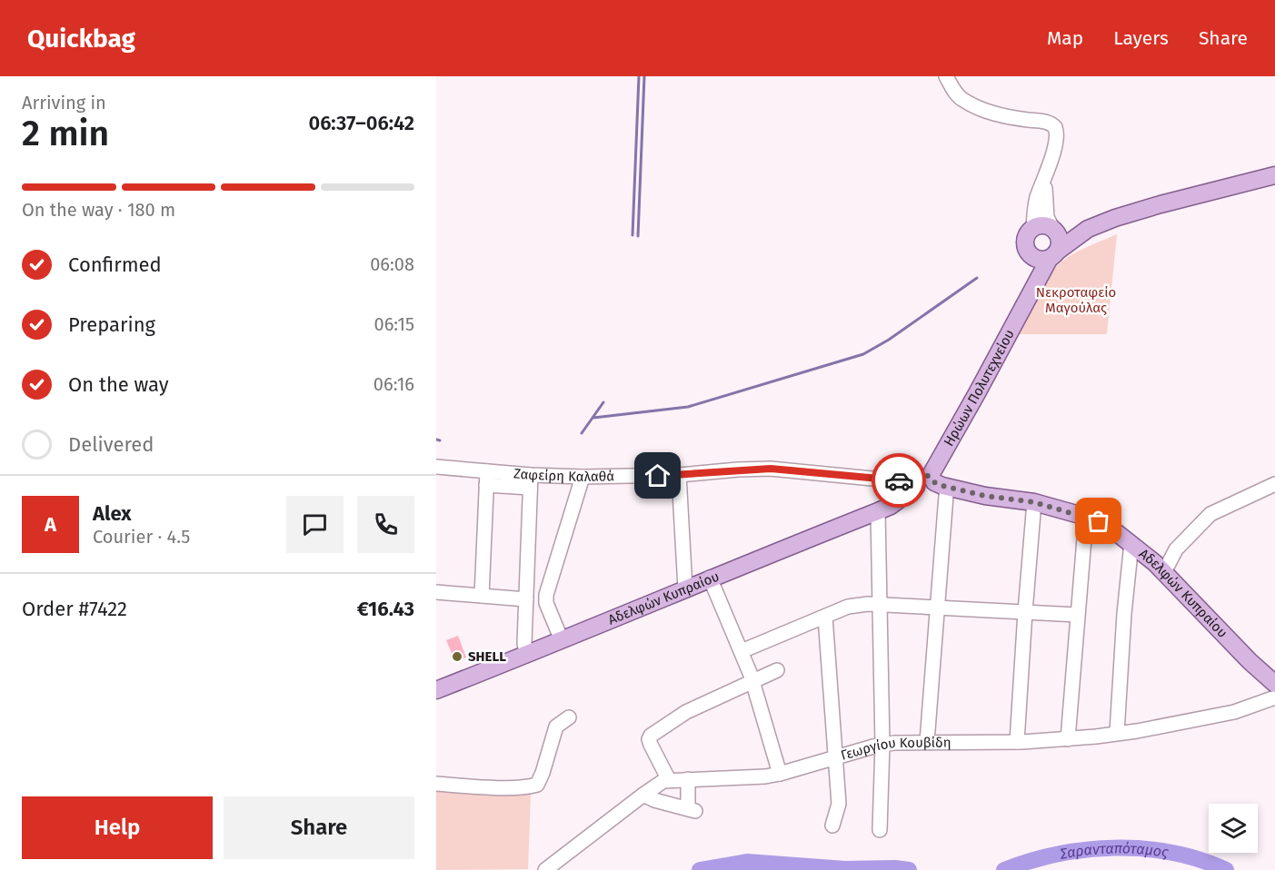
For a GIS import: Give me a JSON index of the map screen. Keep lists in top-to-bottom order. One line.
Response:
{"streets":{"main road":["Ηρώων Πολυτεχνείου","Αδελφών Κυπραίου"],"street":["Ζαφείρη Καλαθά","Γεωργίου Κουβίδη"]},"crossings":[["Ηρώων Πολυτεχνείου","Ζαφείρη Καλαθά"],["Ηρώων Πολυτεχνείου","Αδελφών Κυπραίου"],["Ζαφείρη Καλαθά","Αδελφών Κυπραίου"]],"water":["Σαρανταπόταμος"],"parks":["Νεκροταφείο Μαγούλας"],"places":["SHELL"],"page":{"header":"Quickbag","nav":["Map","Layers","Share"],"heading":["2 min","Arriving in","06:37–06:42"],"panel":["Alex","Courier · 4.5","Order #7422","€16.43"],"bar":"On the way · 180 m","list":[["Confirmed","06:08"],["Preparing","06:15"],["On the way","06:16"],"Delivered"],"round":"A","buttons":["Help","Share"]}}
